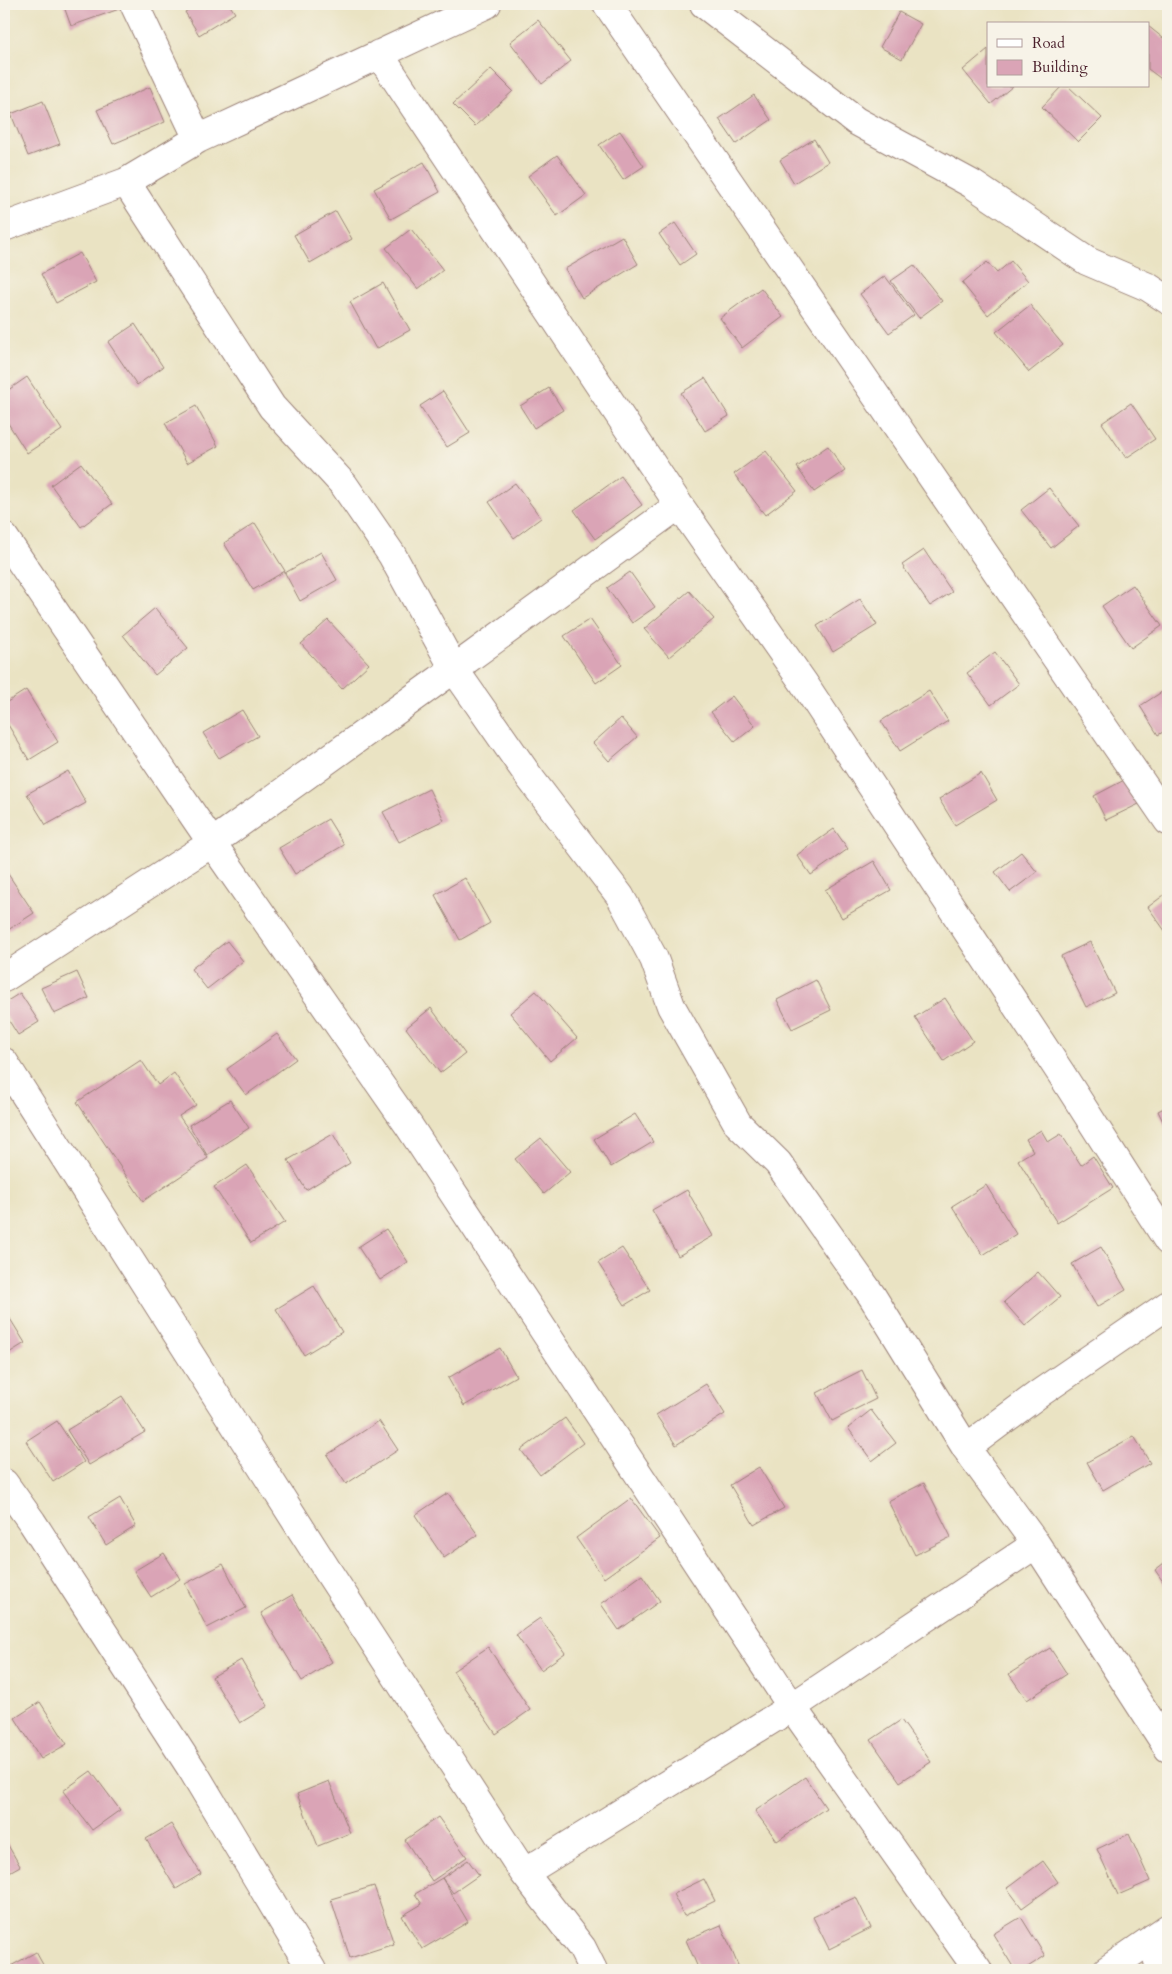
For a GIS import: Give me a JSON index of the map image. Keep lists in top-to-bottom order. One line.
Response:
{"legend":["Road","Building"]}
